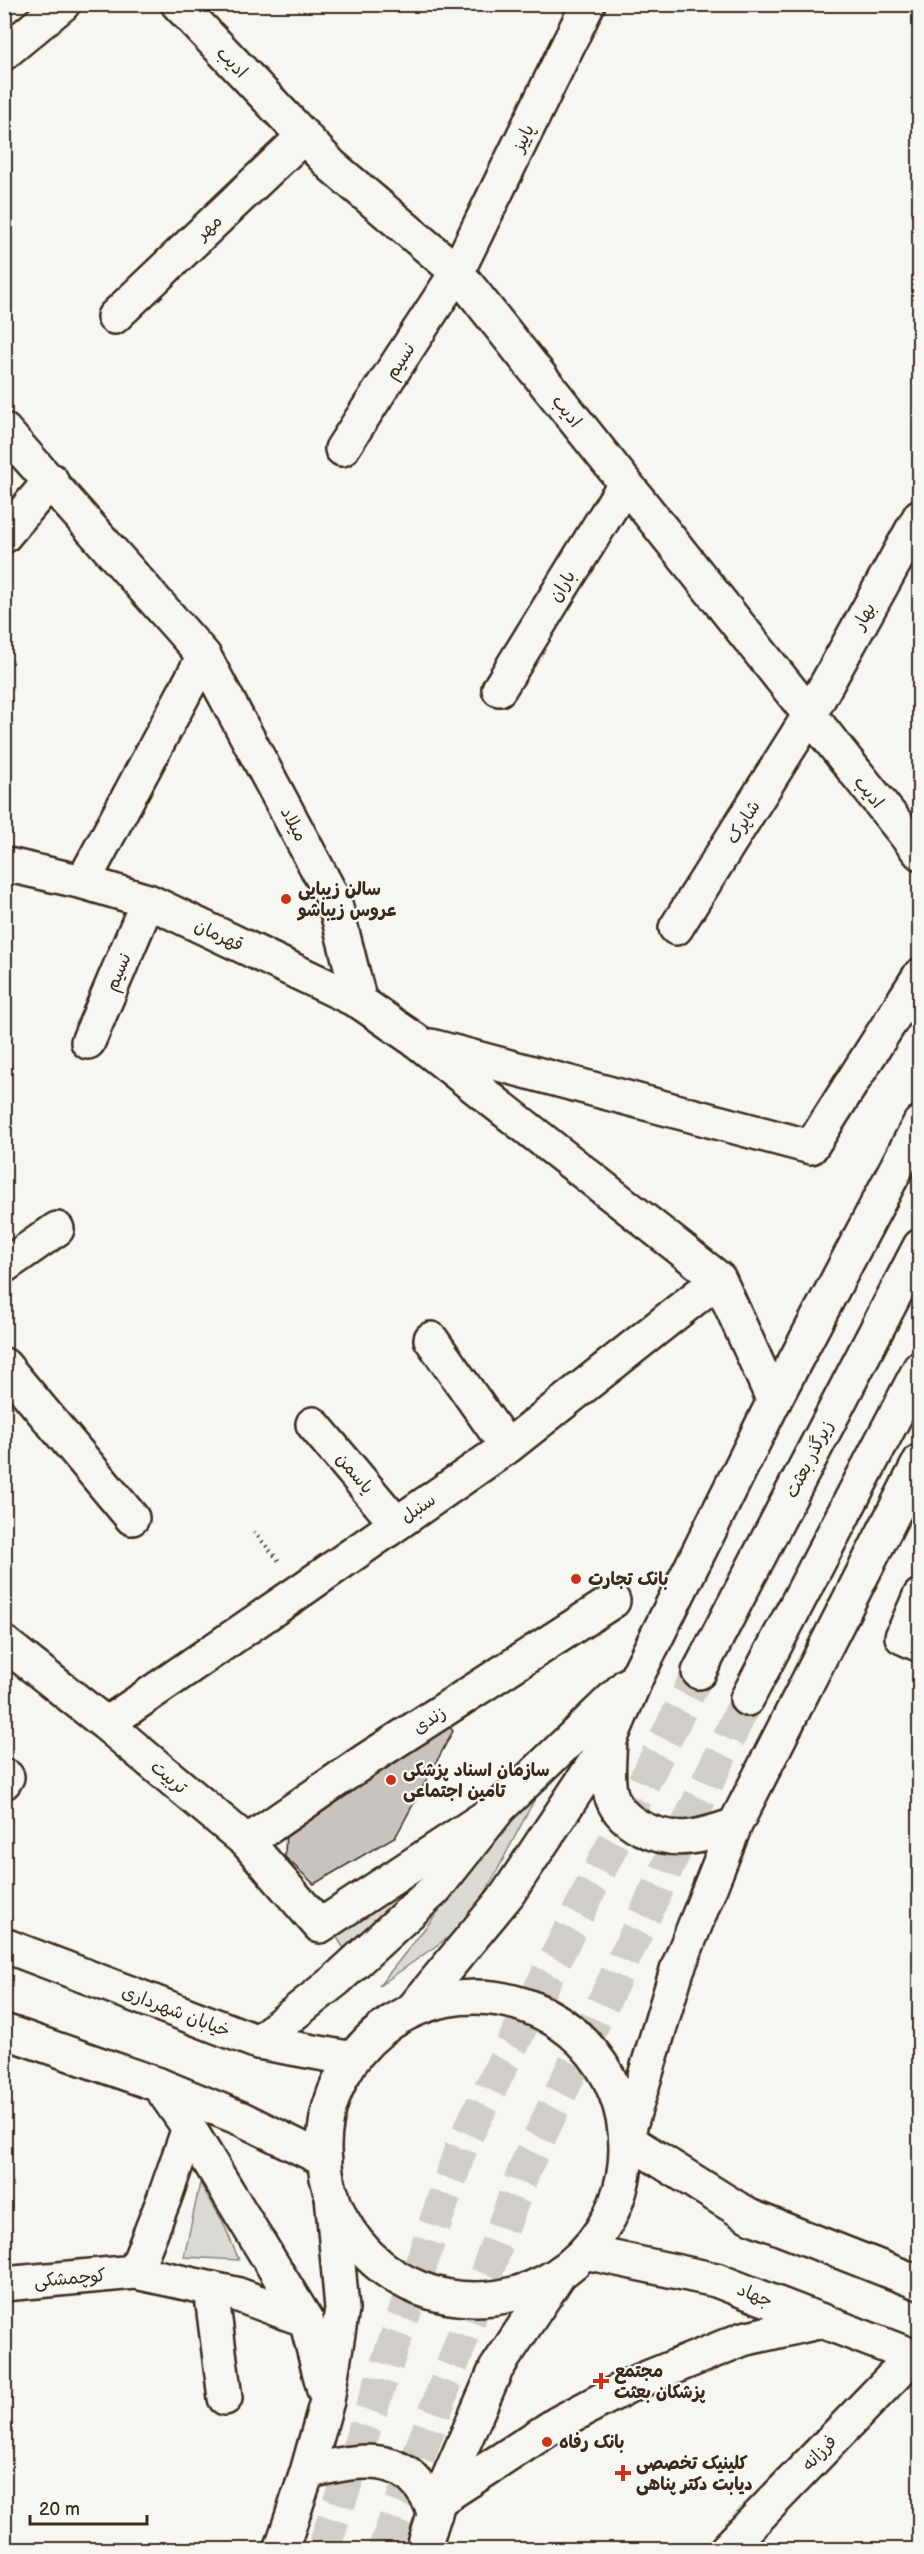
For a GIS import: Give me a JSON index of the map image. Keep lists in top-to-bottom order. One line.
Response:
{"streets":{"main road":["ادیب","پاییز","مهر","نسیم","باران","بهار","شاپرک","میلاد","قهرمان","زیرگذر بعثت","یاسمن","سنبل","زندی","تربیت","خیابان شهرداری","کوچمشکی","جهاد","فرزانه"]},"crossings":[["ادیب","پاییز"],["ادیب","مهر"],["ادیب","نسیم"],["ادیب","باران"],["ادیب","بهار"],["ادیب","شاپرک"],["پاییز","نسیم"],["نسیم","قهرمان"],["بهار","شاپرک"],["میلاد","قهرمان"],["قهرمان","سنبل"],["یاسمن","سنبل"],["سنبل","تربیت"],["زندی","تربیت"],["جهاد","فرزانه"]],"places":{"other":["سالن زیبایی عروس زیباشو","بانک تجارت","سازمان اسناد پزشکی تامین اجتماعی","بانک رفاه"],"health":["مجتمع پزشکان بعثت","کلینیک تخصصی دیابت دکتر پناهی"]},"scale_bar":"20 m"}
